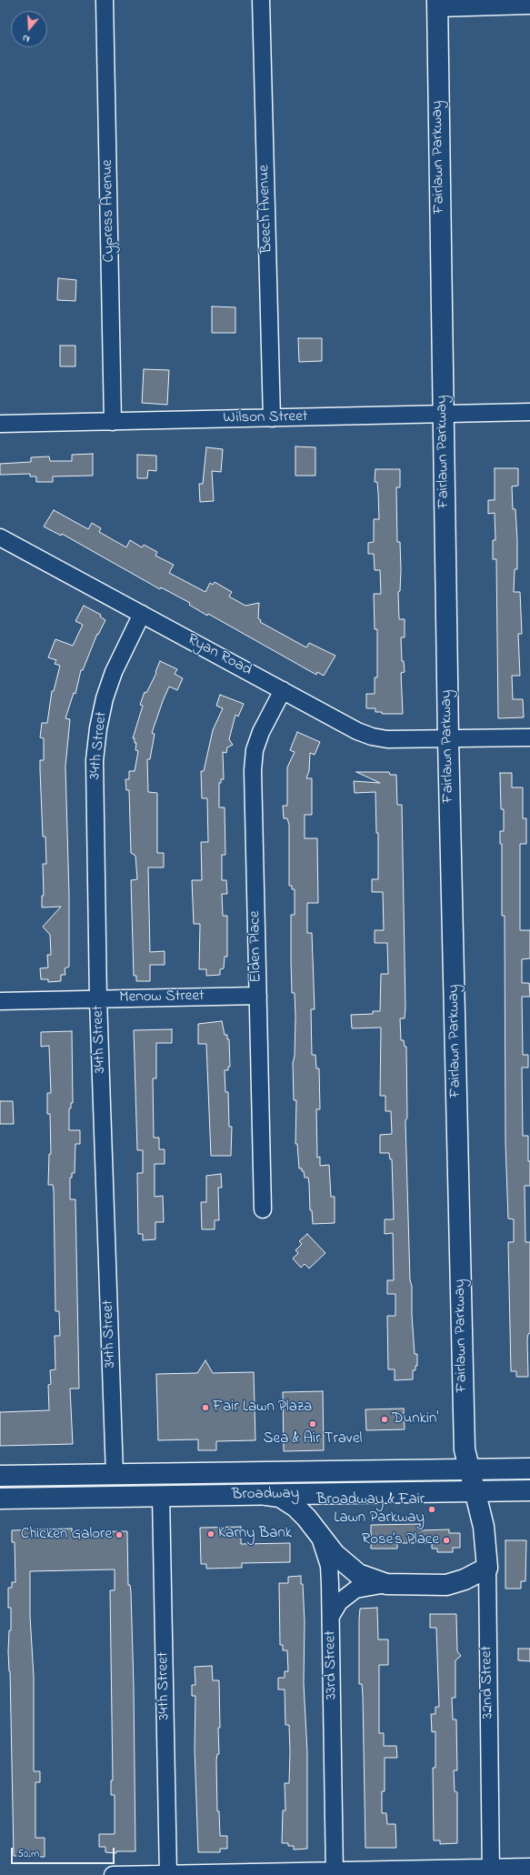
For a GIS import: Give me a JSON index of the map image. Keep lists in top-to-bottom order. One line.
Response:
{"streets":{"street":["Fairlawn Parkway","Beech Avenue","Cypress Avenue","Wilson Street","Ryan Road","34th Street","Elden Place","Menow Street","Broadway","33rd Street","32nd Street"]},"crossings":[["Fairlawn Parkway","Wilson Street"],["Fairlawn Parkway","Ryan Road"],["Fairlawn Parkway","Broadway"],["Fairlawn Parkway","32nd Street"],["Beech Avenue","Wilson Street"],["Cypress Avenue","Wilson Street"],["Ryan Road","34th Street"],["Ryan Road","Elden Place"],["34th Street","Menow Street"],["34th Street","Broadway"],["Elden Place","Menow Street"],["Broadway","33rd Street"],["Broadway","32nd Street"]],"places":["Fair Lawn Plaza","Dunkin'","Sea & Air Travel","Broadway & Fair Lawn Parkway","Karny Bank","Chicken Galore","Rose’s Place"],"scale_bar":"50 m","north":"bottom"}
